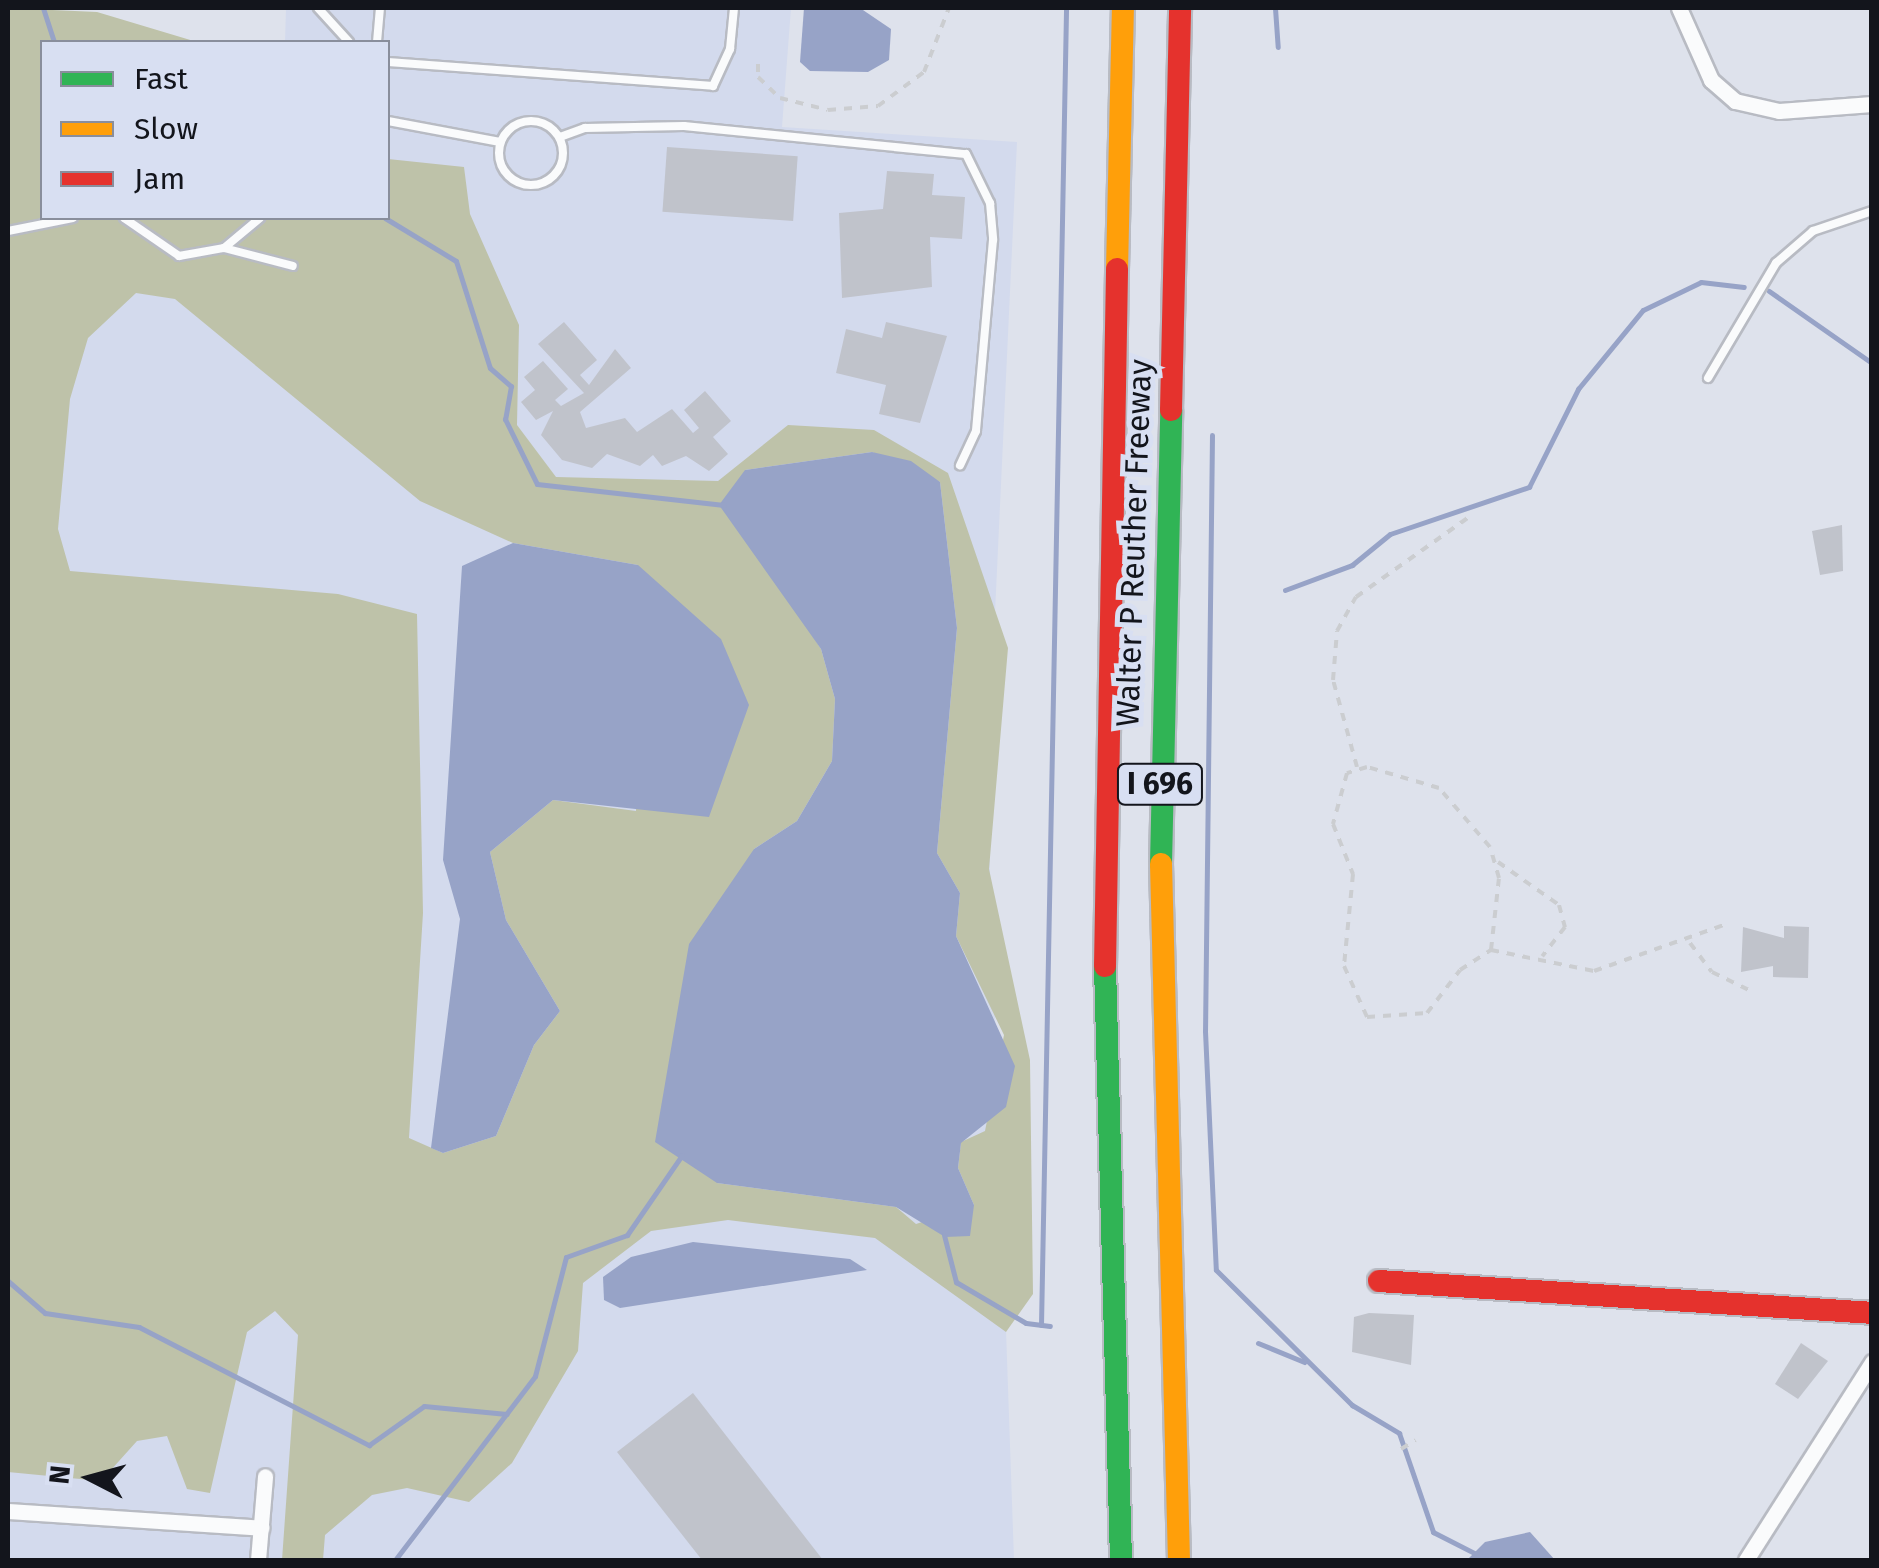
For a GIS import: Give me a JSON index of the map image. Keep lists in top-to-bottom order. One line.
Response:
{"streets":{"main road":["Walter P Reuther Freeway","I 696"]},"legend":["Fast","Slow","Jam"],"north":"left"}
